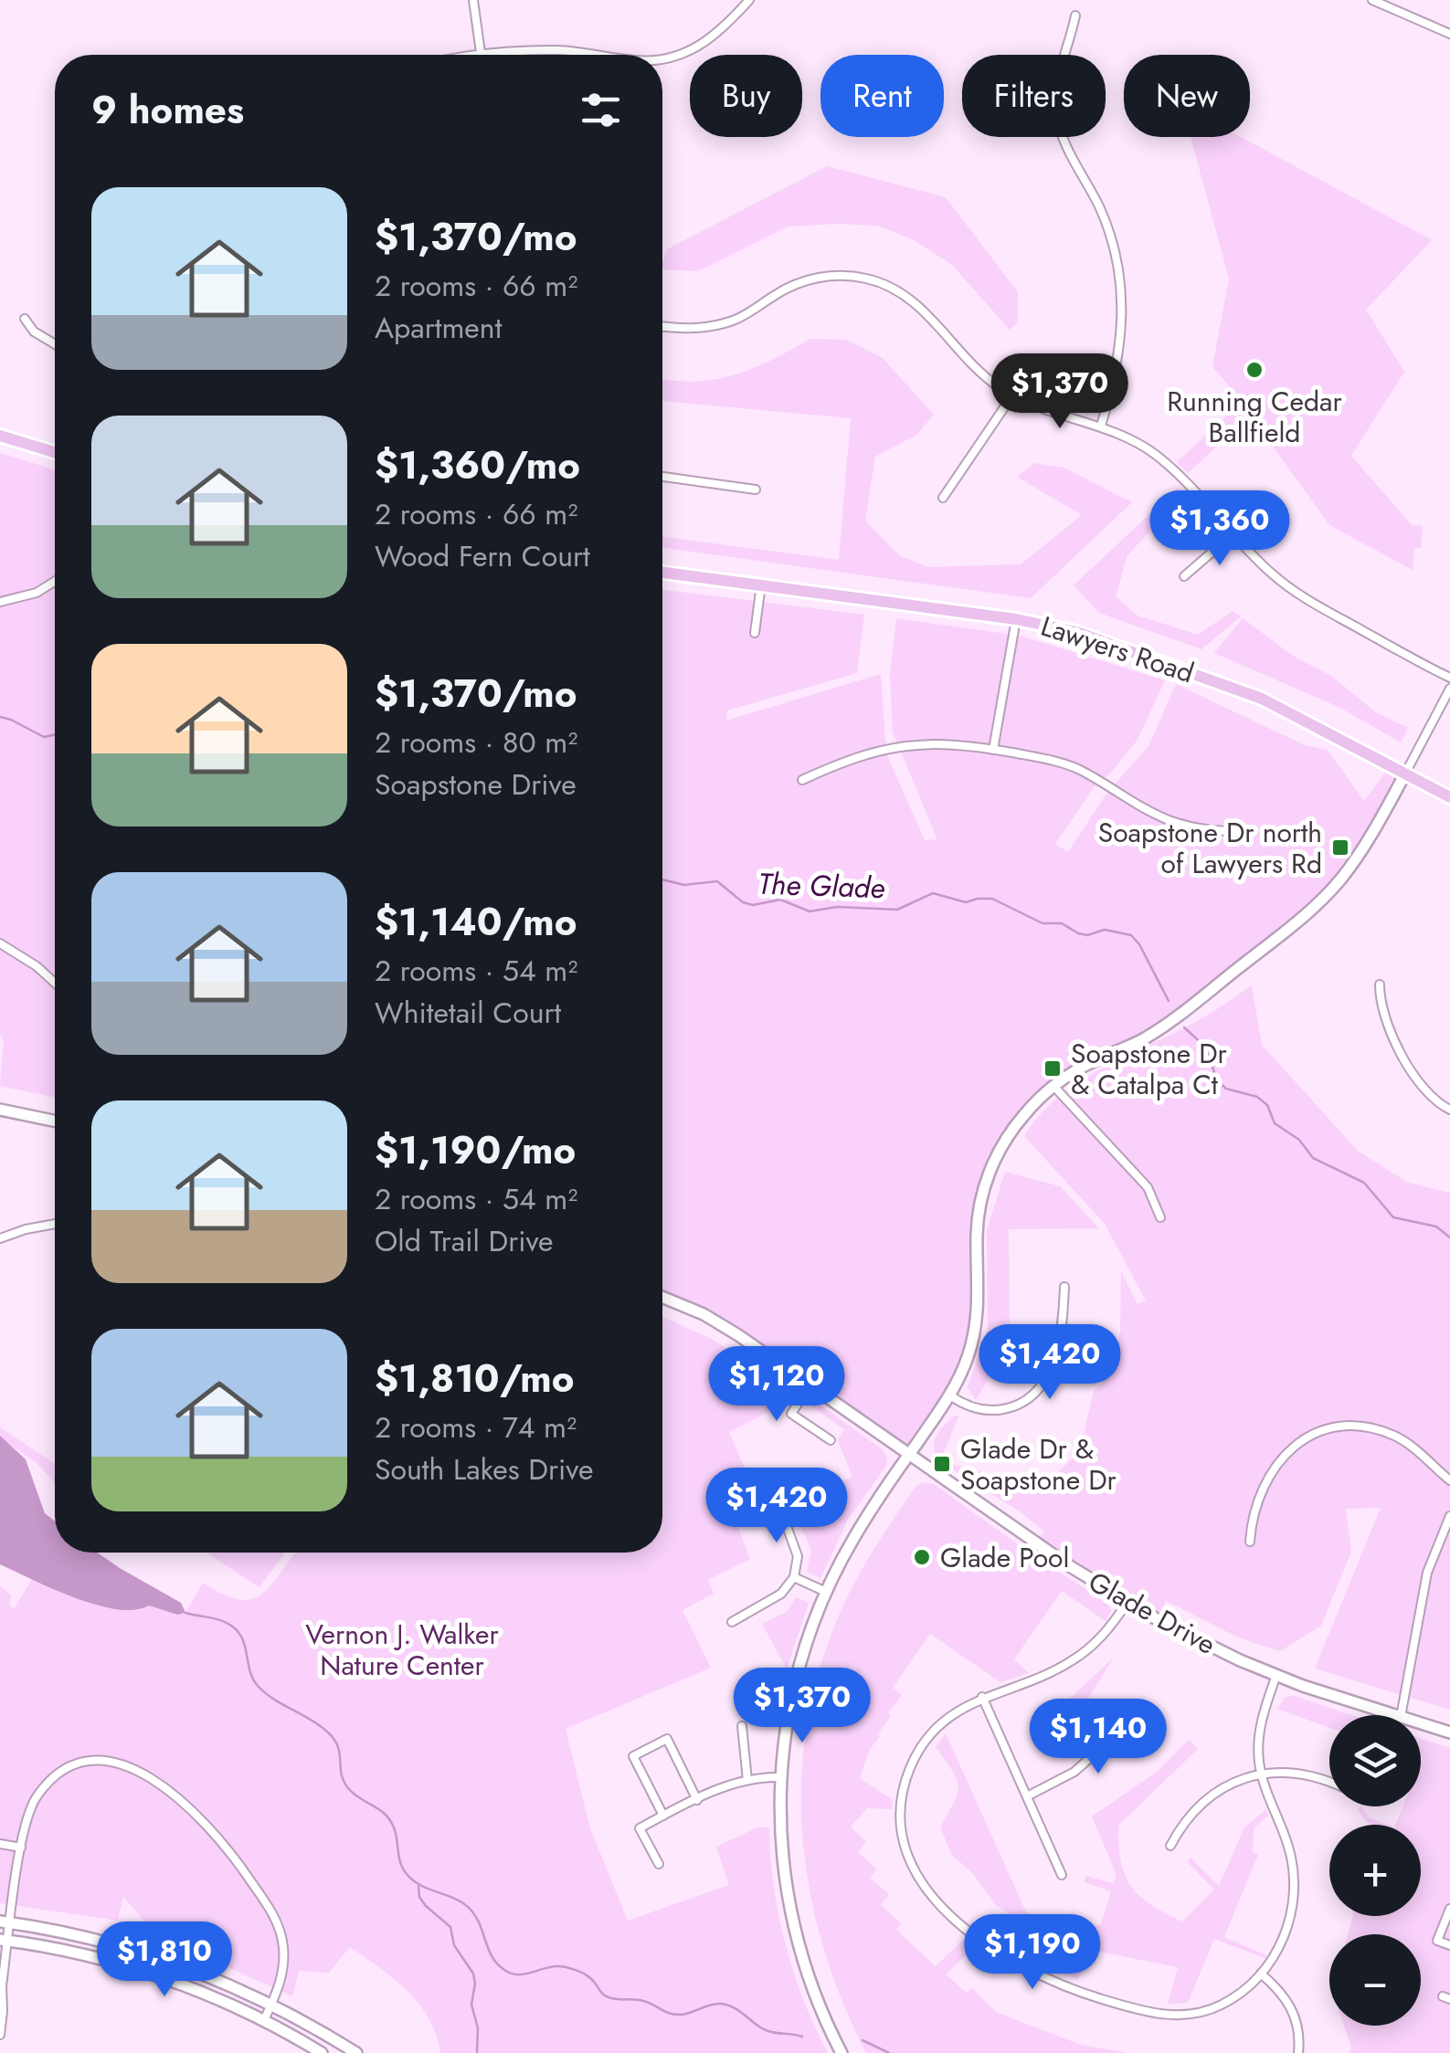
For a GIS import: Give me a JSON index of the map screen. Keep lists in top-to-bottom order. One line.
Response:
{"streets":{"main road":["Lawyers Road"],"street":["Glade Drive"]},"water":["The Glade"],"parks":["Vernon J. Walker Nature Center"],"places":{"other":["Running Cedar Ballfield","Glade Pool"],"transit":["Soapstone Dr north of Lawyers Rd","Soapstone Dr & Catalpa Ct","Glade Dr & Soapstone Dr"]},"page":{"chip":["Buy","Rent","Filters","New"],"heading":"9 homes","list":[{"name":"$1,370/mo","note":"2 rooms · 66 m² · Apartment"},{"name":"$1,360/mo","note":"2 rooms · 66 m² · Wood Fern Court"},{"name":"$1,370/mo","note":"2 rooms · 80 m² · Soapstone Drive"},{"name":"$1,140/mo","note":"2 rooms · 54 m² · Whitetail Court"},{"name":"$1,190/mo","note":"2 rooms · 54 m² · Old Trail Drive"},{"name":"$1,810/mo","note":"2 rooms · 74 m² · South Lakes Drive"}],"price":["$1,370","$1,360","$1,420","$1,120","$1,420","$1,370","$1,140","$1,190","$1,810"],"map_buttons":["+","−"]}}
